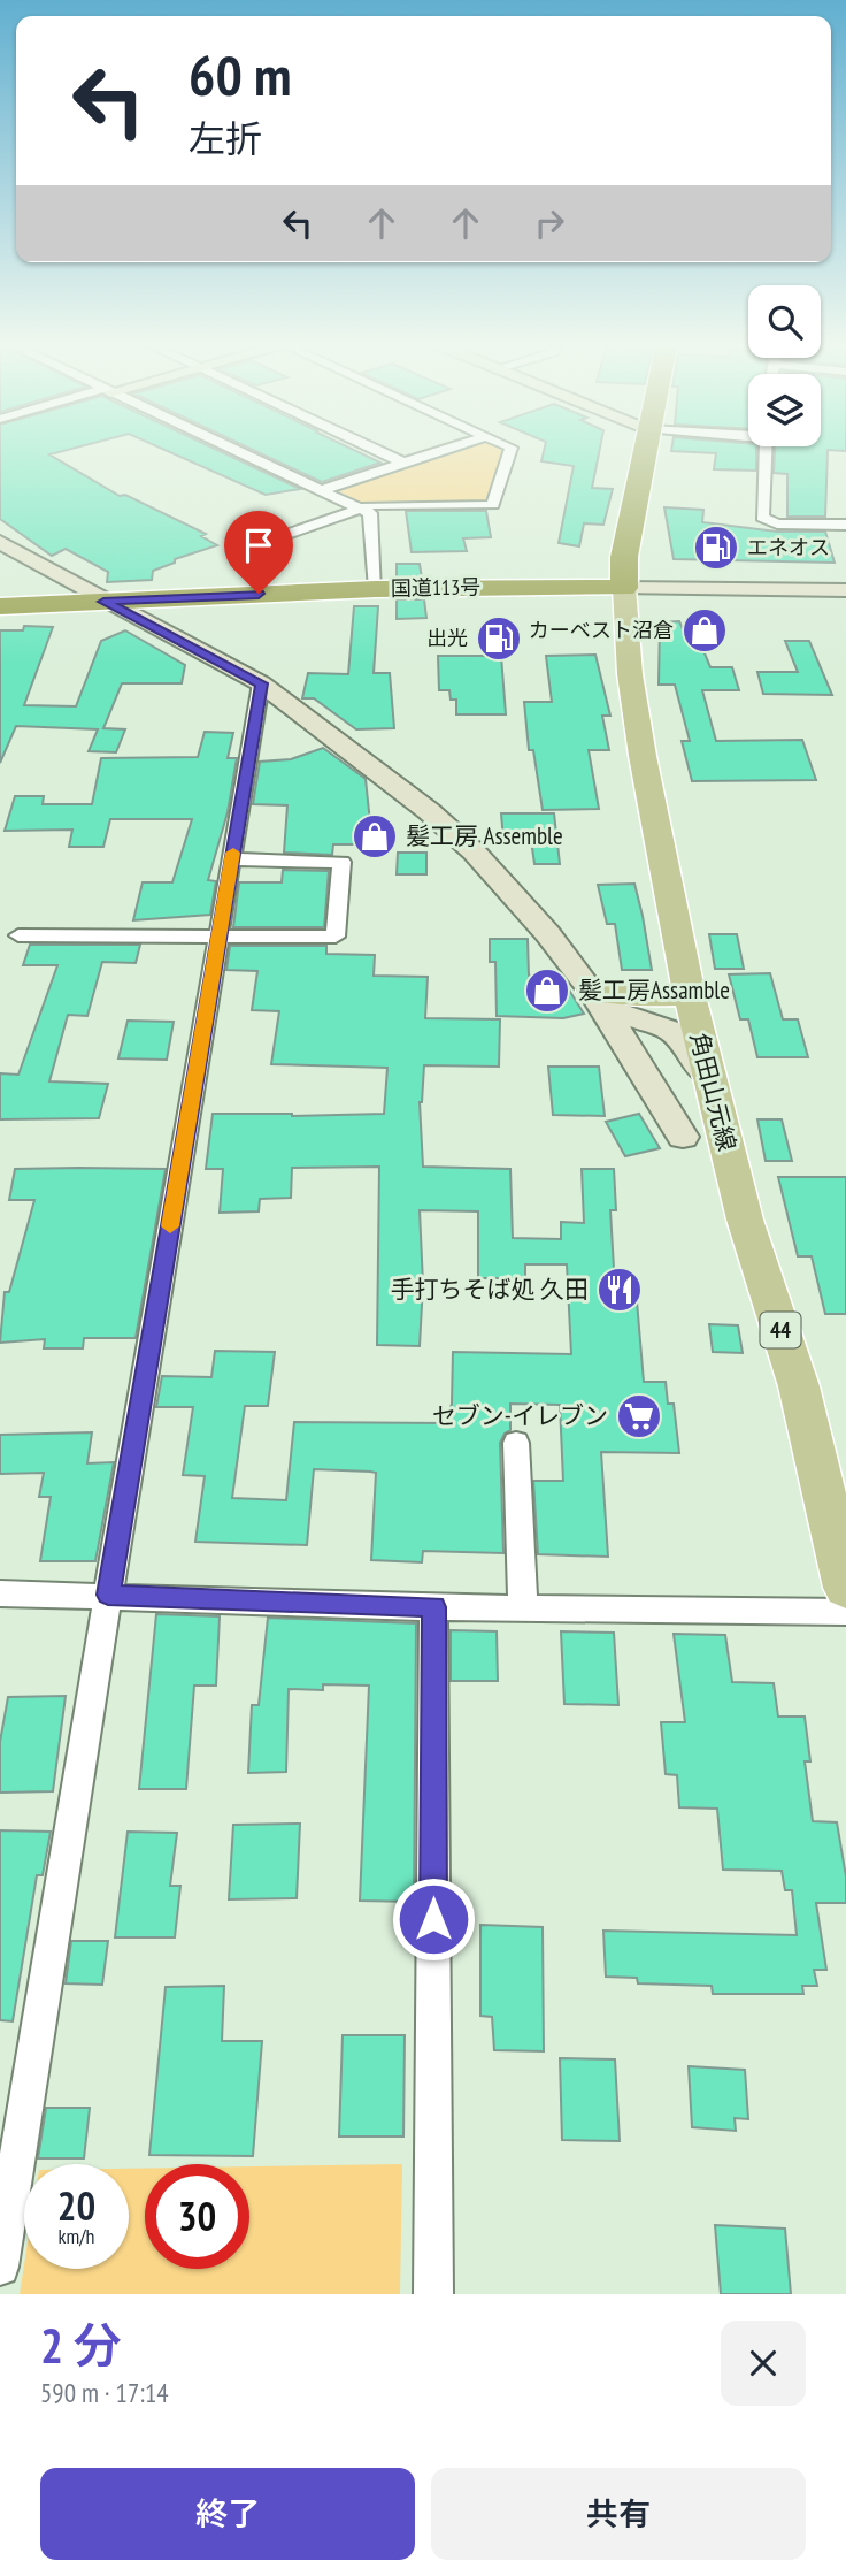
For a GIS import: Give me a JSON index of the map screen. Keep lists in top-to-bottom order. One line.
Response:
{"streets":{"highway":["国道113号"],"main road":["角田山元線","44"]},"crossings":[["国道113号","角田山元線"]],"places":{"fuel station":["エネオス","出光"],"shop":["カーベスト沼倉","髪工房 Assemble","髪工房Assamble"],"restaurant":["手打ちそば処 久田"],"supermarket":["セブン-イレブン"]},"page":{"turn":["60 m","左折"],"speed":"20 km/h","limit":"30","heading":["2 分","590 m · 17:14"],"buttons":["終了","共有"]}}
